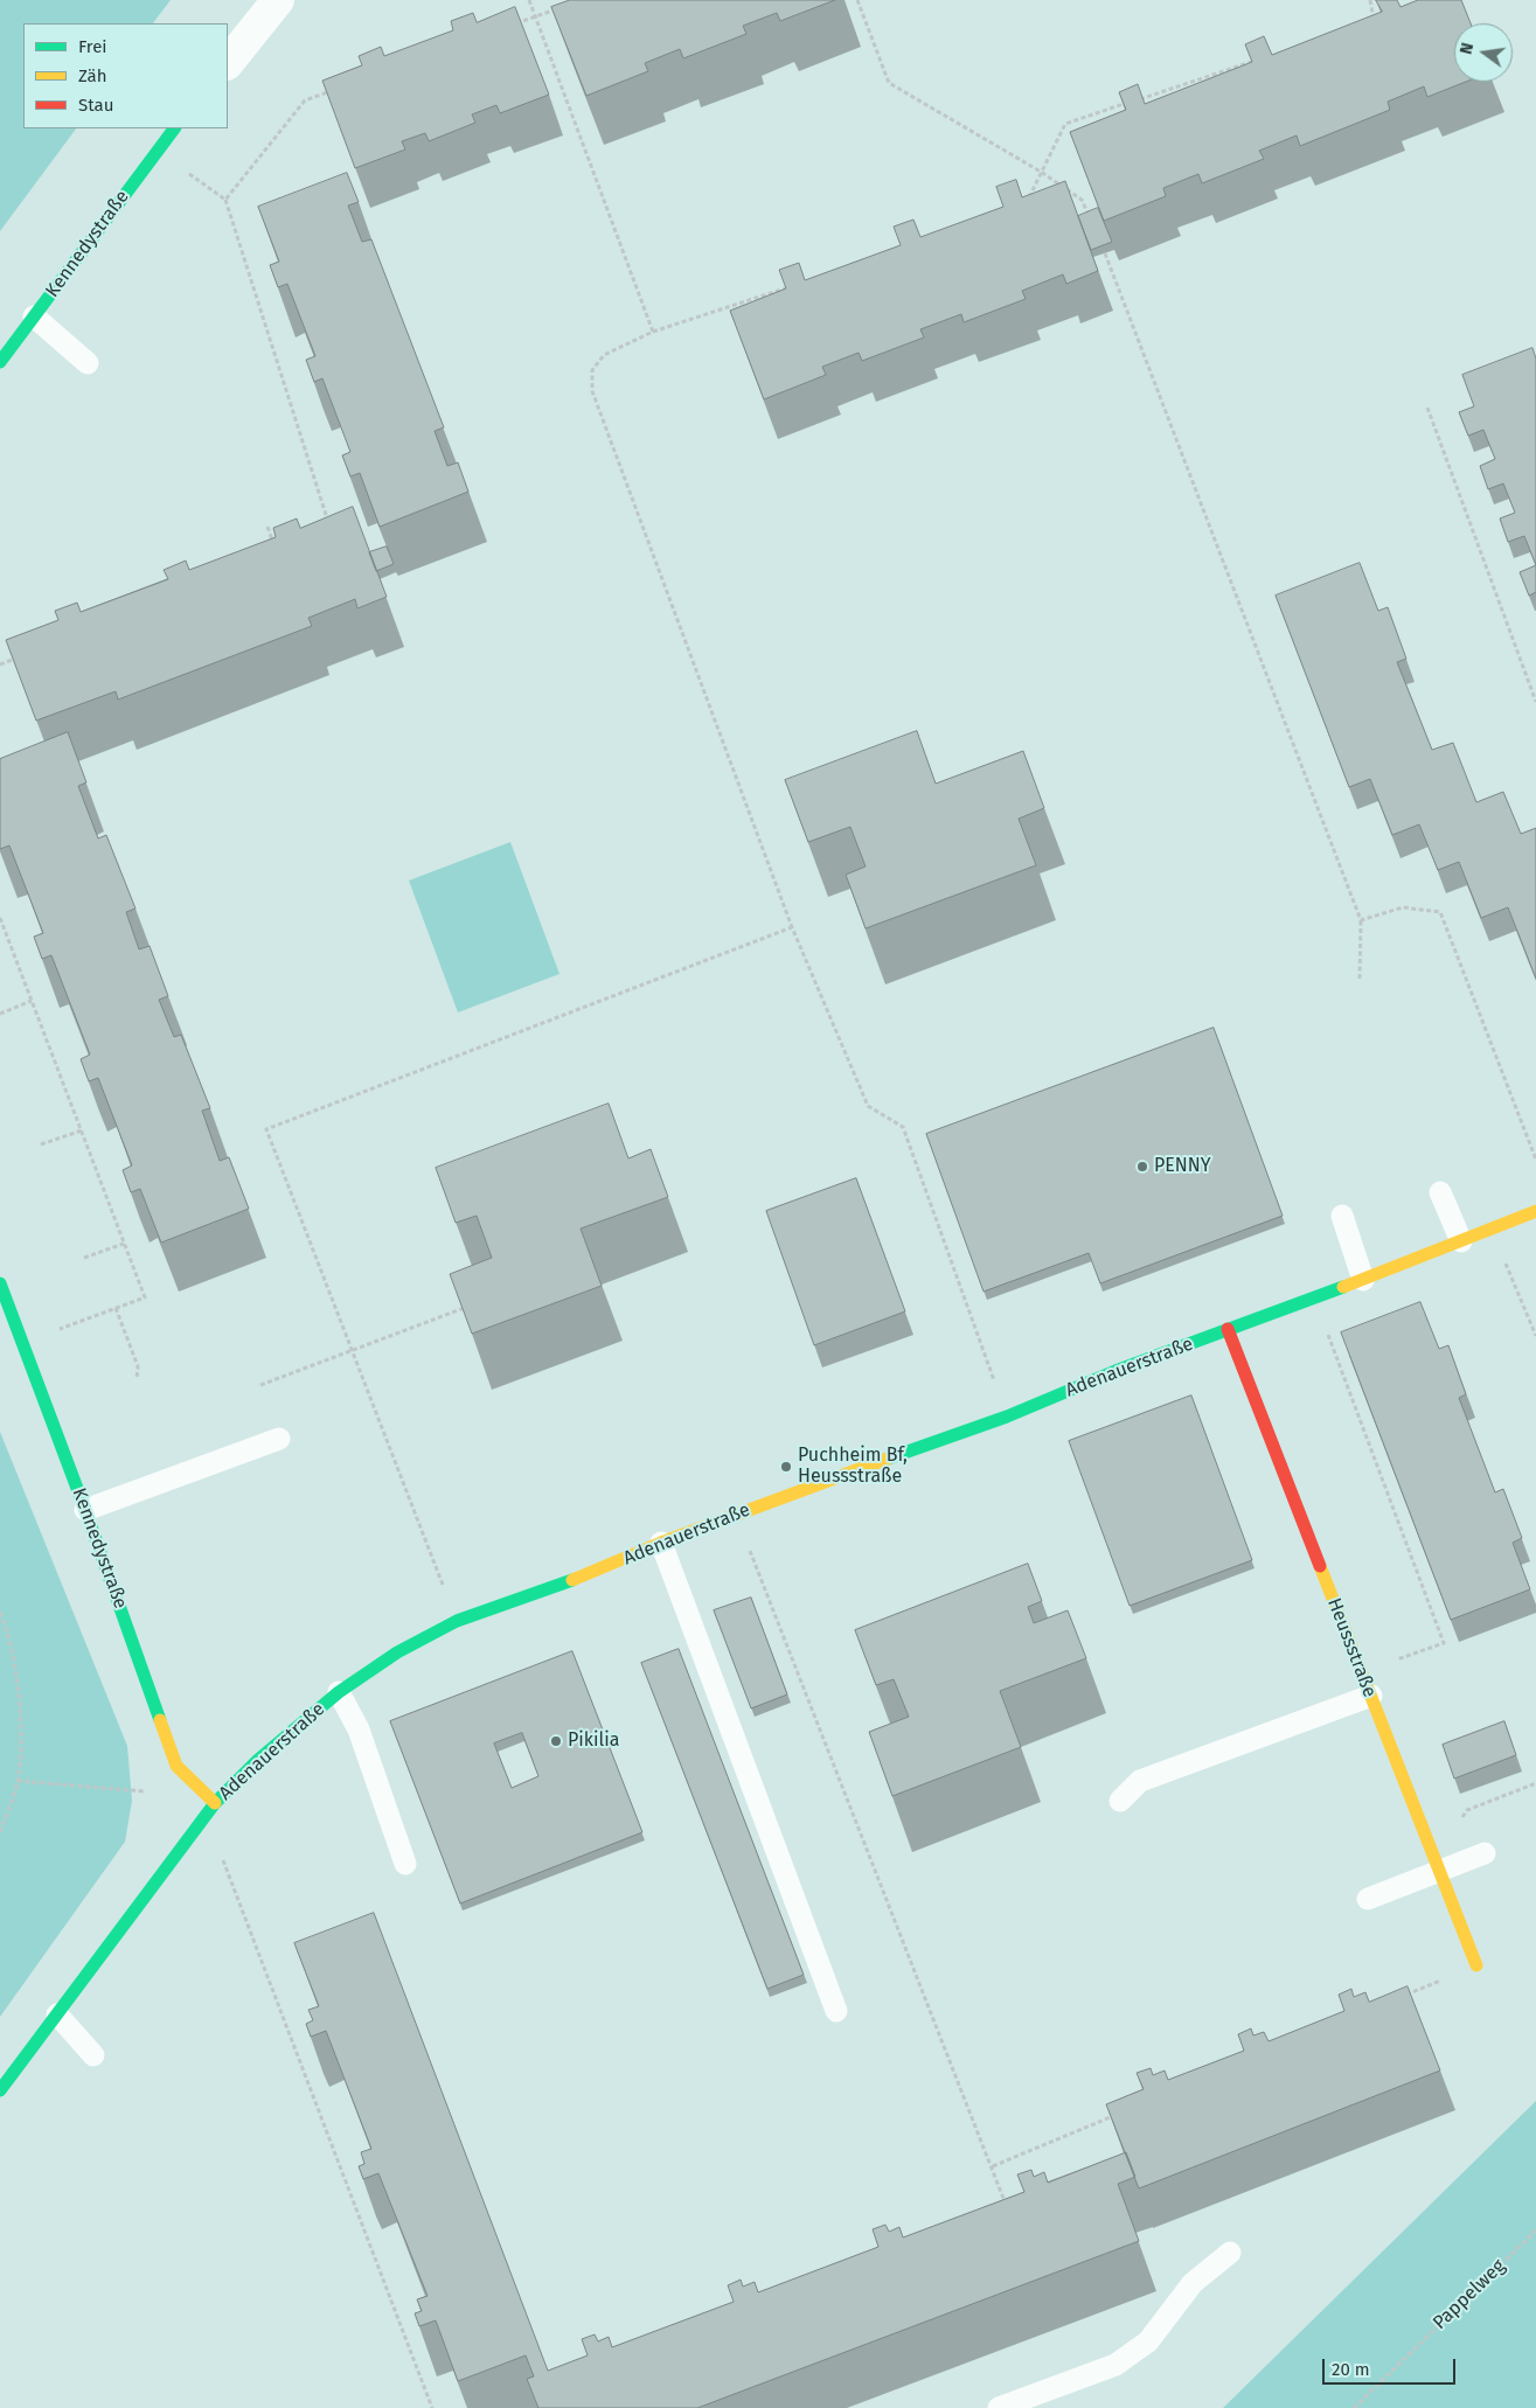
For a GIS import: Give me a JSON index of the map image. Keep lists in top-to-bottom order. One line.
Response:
{"streets":{"street":["Kennedystraße","Adenauerstraße","Heussstraße"],"path":["Pappelweg"]},"crossings":[["Kennedystraße","Adenauerstraße"],["Adenauerstraße","Heussstraße"]],"places":["PENNY","Puchheim Bf, Heussstraße","Pikilia"],"legend":["Frei","Zäh","Stau"],"scale_bar":"20 m","north":"left"}
